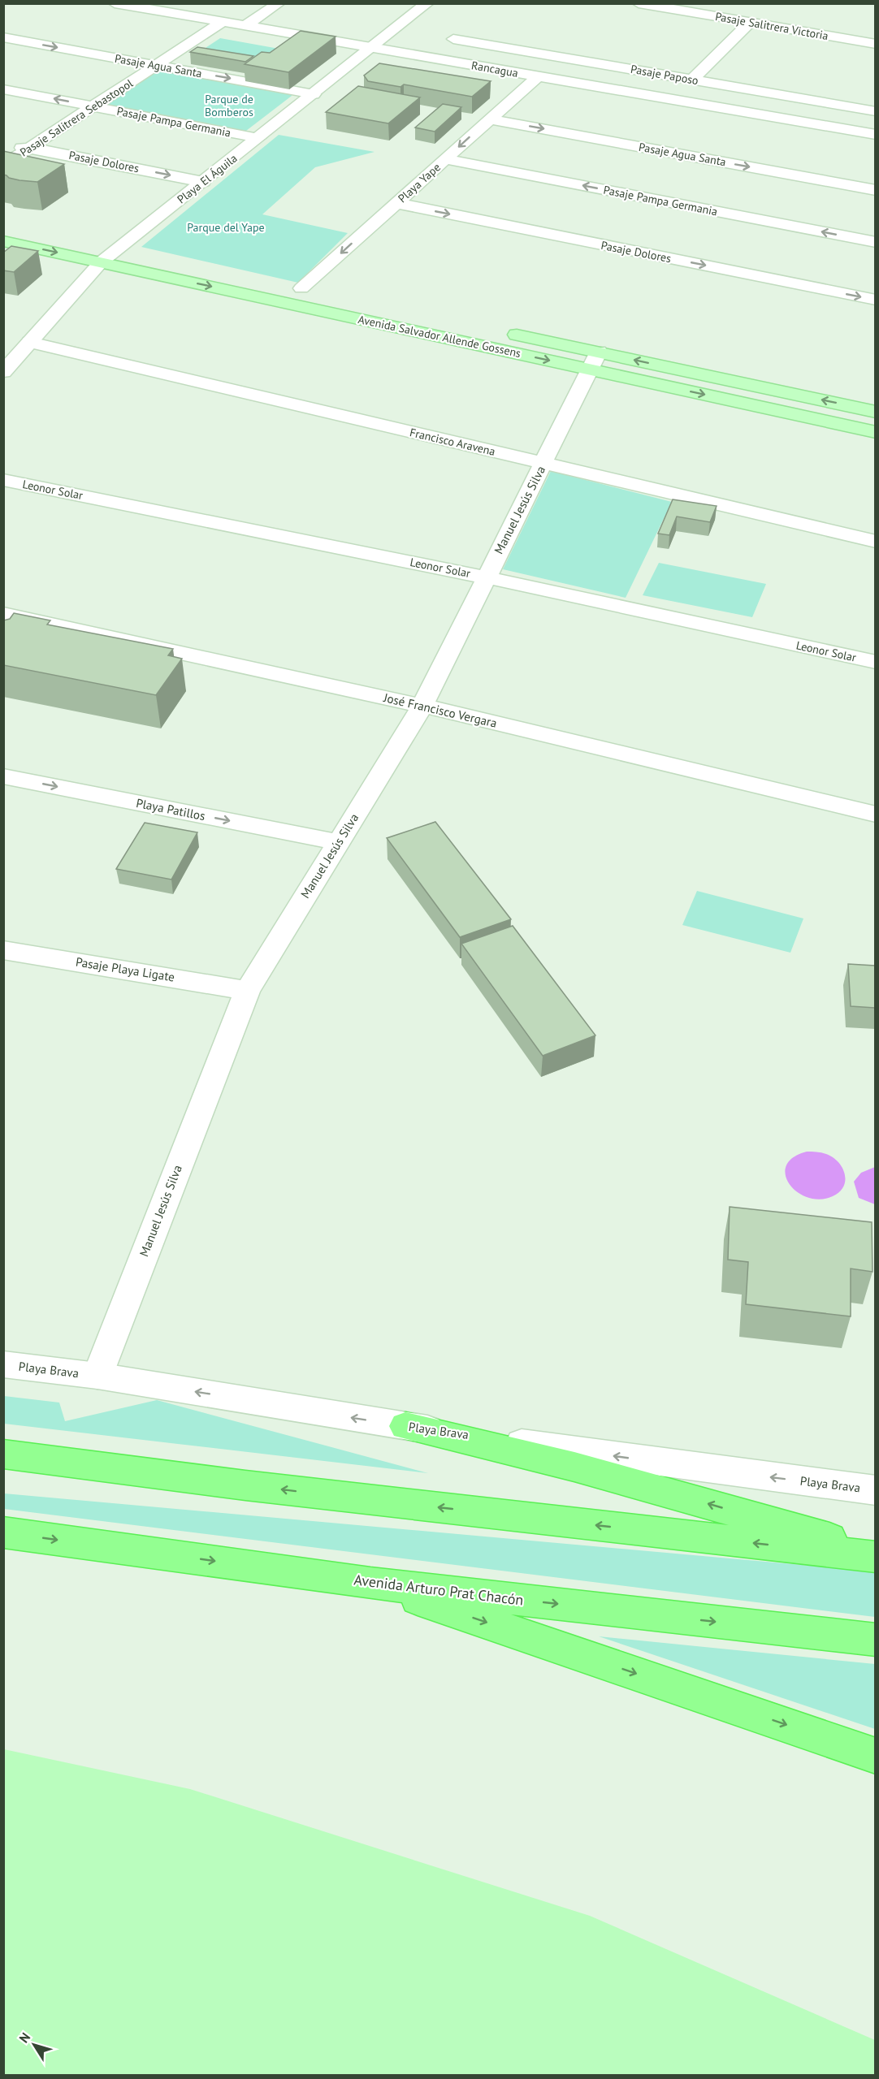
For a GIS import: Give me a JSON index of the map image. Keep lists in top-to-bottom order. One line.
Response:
{"streets":{"main road":["Avenida Salvador Allende Gossens","Avenida Arturo Prat Chacón"],"street":["Pasaje Salitrera Victoria","Pasaje Agua Santa","Rancagua","Pasaje Paposo","Pasaje Salitrera Sebastopol","Pasaje Pampa Germania","Pasaje Dolores","Playa El Águila","Playa Yape","Francisco Aravena","Leonor Solar","Manuel Jesús Silva","José Francisco Vergara","Playa Patillos","Pasaje Playa Ligate","Playa Brava"]},"crossings":[["Pasaje Agua Santa","Pasaje Salitrera Sebastopol"],["Pasaje Agua Santa","Playa El Águila"],["Pasaje Agua Santa","Playa Yape"],["Rancagua","Pasaje Salitrera Sebastopol"],["Rancagua","Playa El Águila"],["Rancagua","Playa Yape"],["Pasaje Salitrera Sebastopol","Pasaje Pampa Germania"],["Pasaje Salitrera Sebastopol","Pasaje Dolores"],["Pasaje Pampa Germania","Playa El Águila"],["Pasaje Pampa Germania","Playa Yape"],["Pasaje Dolores","Playa El Águila"],["Pasaje Dolores","Playa Yape"],["Playa El Águila","Avenida Salvador Allende Gossens"],["Playa El Águila","Francisco Aravena"],["Avenida Salvador Allende Gossens","Manuel Jesús Silva"],["Francisco Aravena","Manuel Jesús Silva"],["Leonor Solar","Manuel Jesús Silva"],["Manuel Jesús Silva","José Francisco Vergara"],["Manuel Jesús Silva","Playa Patillos"],["Manuel Jesús Silva","Pasaje Playa Ligate"],["Manuel Jesús Silva","Playa Brava"]],"one_way":["Pasaje Agua Santa","Pasaje Pampa Germania","Pasaje Dolores","Playa Yape","Playa Patillos","Playa Brava"],"parks":["Parque de Bomberos","Parque del Yape"],"north":"top left"}
